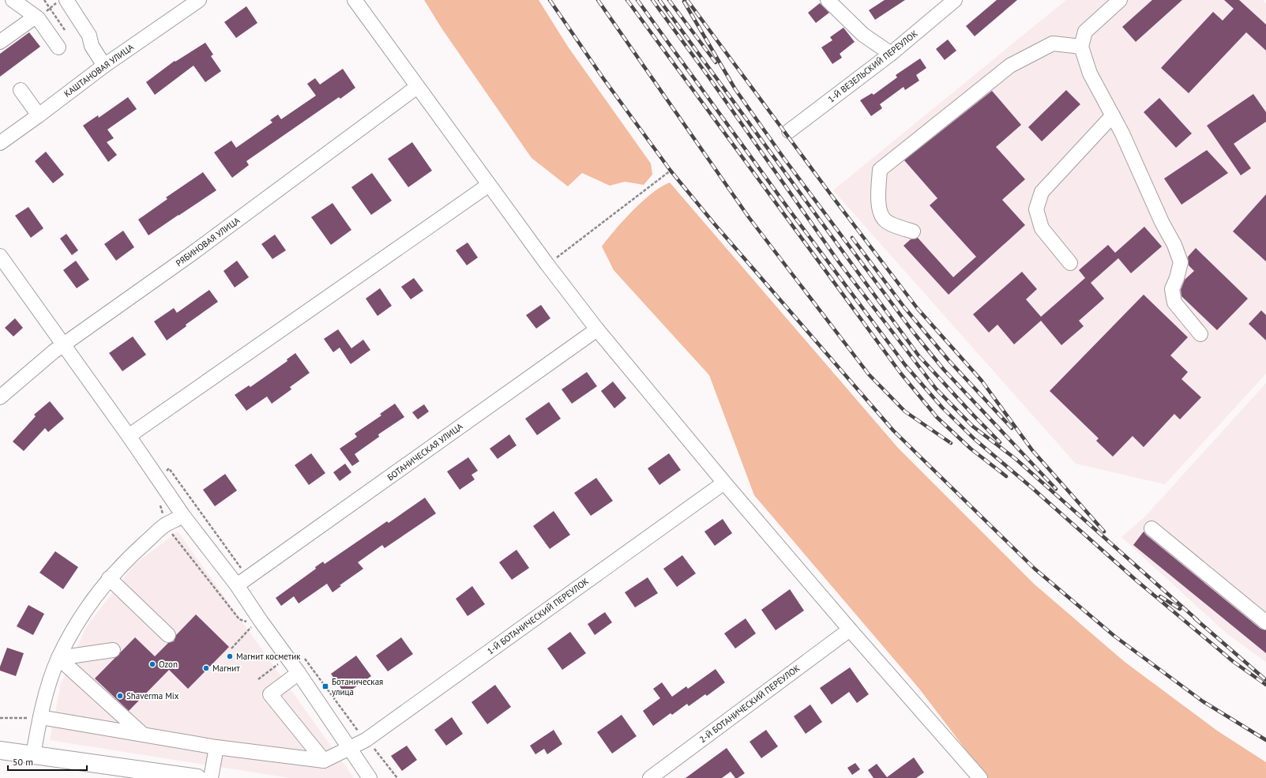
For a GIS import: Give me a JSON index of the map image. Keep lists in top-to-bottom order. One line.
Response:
{"streets":{"street":["1-Й ВЕЗЕЛЬСКИЙ ПЕРЕУЛОК","КАШТАНОВАЯ УЛИЦА","РЯБИНОВАЯ УЛИЦА","БОТАНИЧЕСКАЯ УЛИЦА","1-Й БОТАНИЧЕСКИЙ ПЕРЕУЛОК","2-Й БОТАНИЧЕСКИЙ ПЕРЕУЛОК"]},"places":{"other":["Магнит косметик","Ozon","Магнит","Shaverma Mix"],"transit":["Ботаническая улица"]},"scale_bar":"50 m"}
